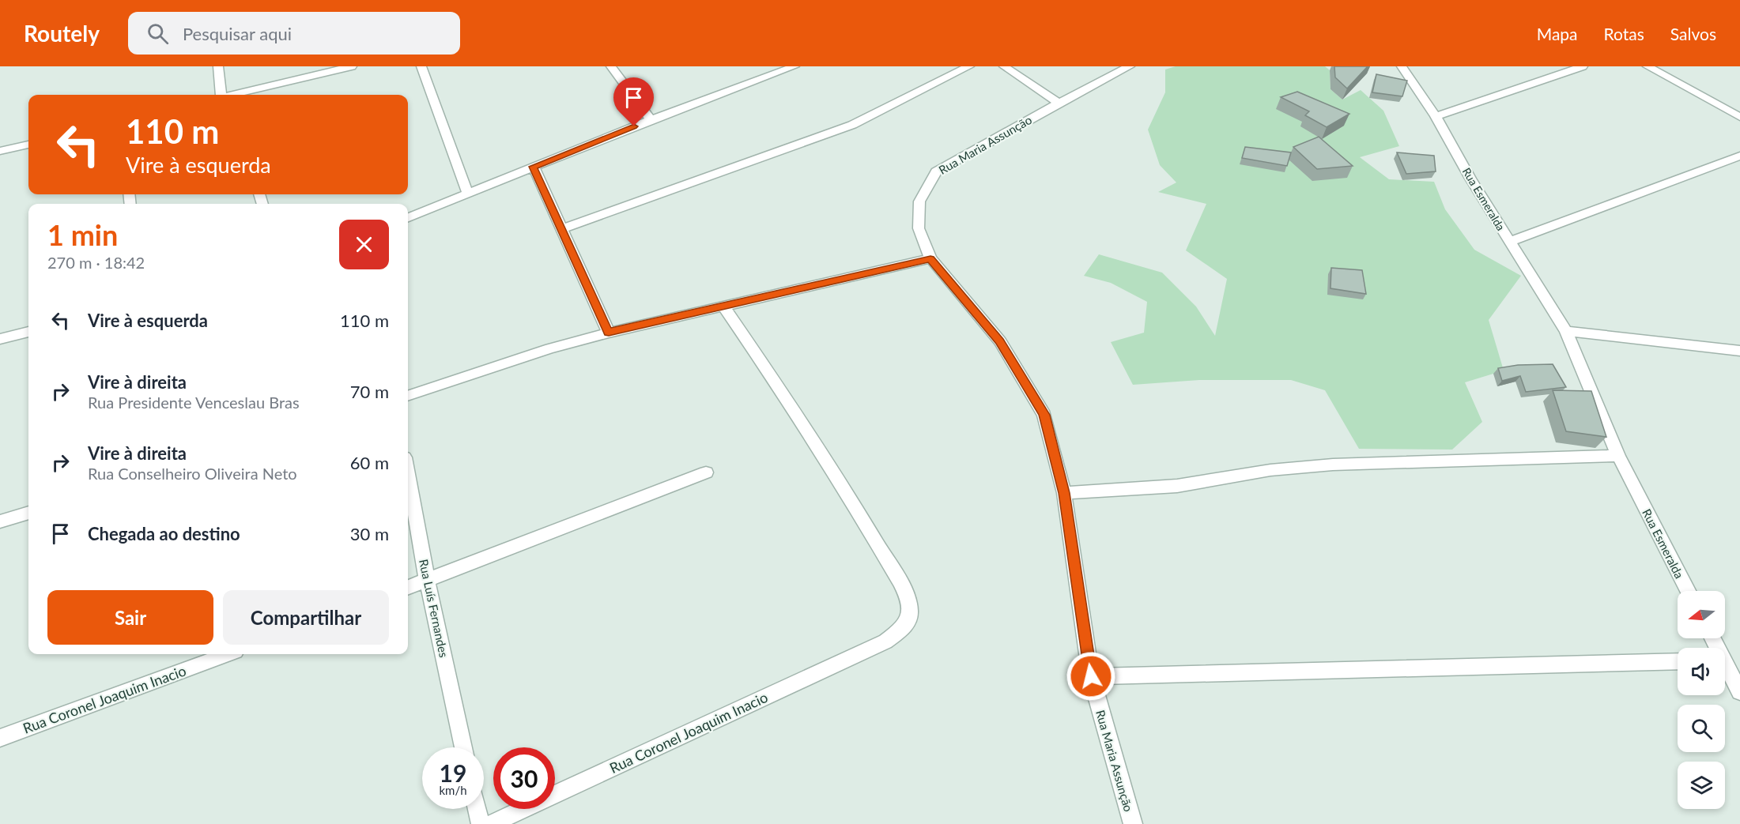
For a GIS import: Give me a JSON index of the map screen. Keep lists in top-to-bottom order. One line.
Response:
{"streets":{"street":["Rua Maria Assunção","Rua Esmeralda","Rua Luís Fernandes","Rua Coronel Joaquim Inacio"]},"north":"left","page":{"header":"Routely","search":"Pesquisar aqui","nav":["Mapa","Rotas","Salvos"],"turn":["110 m","Vire à esquerda"],"heading":["1 min","270 m · 18:42"],"list":[{"name":"Vire à esquerda","value":"110 m"},{"name":"Vire à direita","note":"Rua Presidente Venceslau Bras","value":"70 m"},{"name":"Vire à direita","note":"Rua Conselheiro Oliveira Neto","value":"60 m"},{"name":"Chegada ao destino","value":"30 m"}],"buttons":["Sair","Compartilhar"],"speed":"19 km/h","limit":"30"}}
